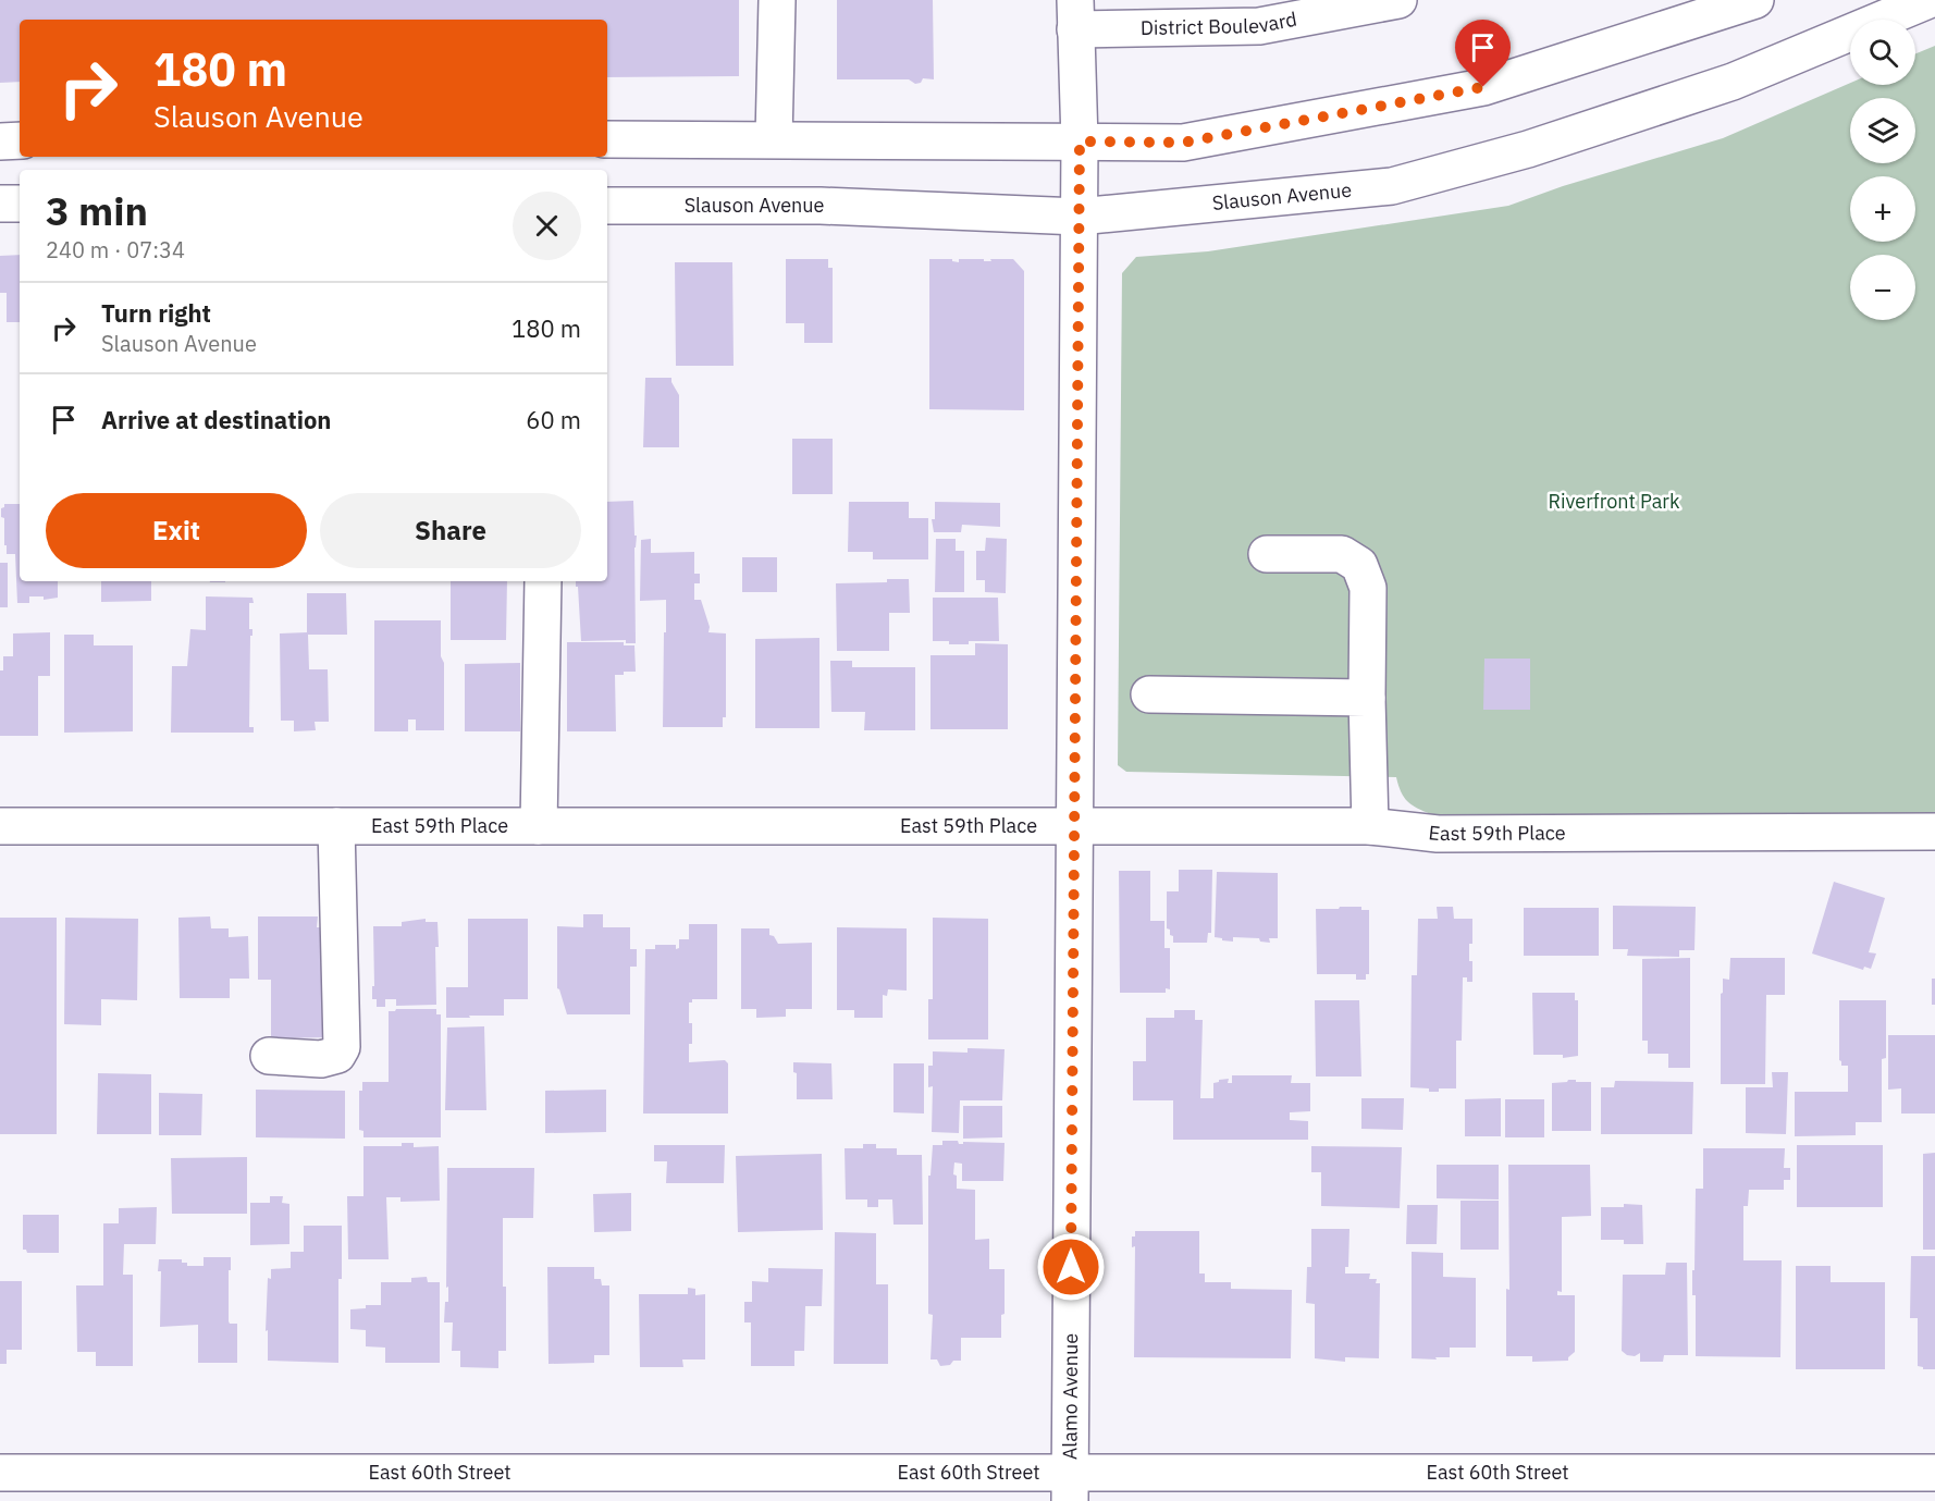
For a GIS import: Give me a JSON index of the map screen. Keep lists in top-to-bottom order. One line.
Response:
{"streets":{"street":["District Boulevard","Slauson Avenue","East 59th Place","Alamo Avenue","East 60th Street"]},"crossings":[["District Boulevard","Alamo Avenue"],["Slauson Avenue","Alamo Avenue"],["East 59th Place","Alamo Avenue"],["Alamo Avenue","East 60th Street"]],"parks":["Riverfront Park"],"page":{"map_buttons":["+","−"],"turn":["180 m","Slauson Avenue"],"heading":["3 min","240 m · 07:34"],"list":[{"name":"Turn right","note":"Slauson Avenue","value":"180 m"},{"name":"Arrive at destination","value":"60 m"}],"buttons":["Exit","Share"]}}
